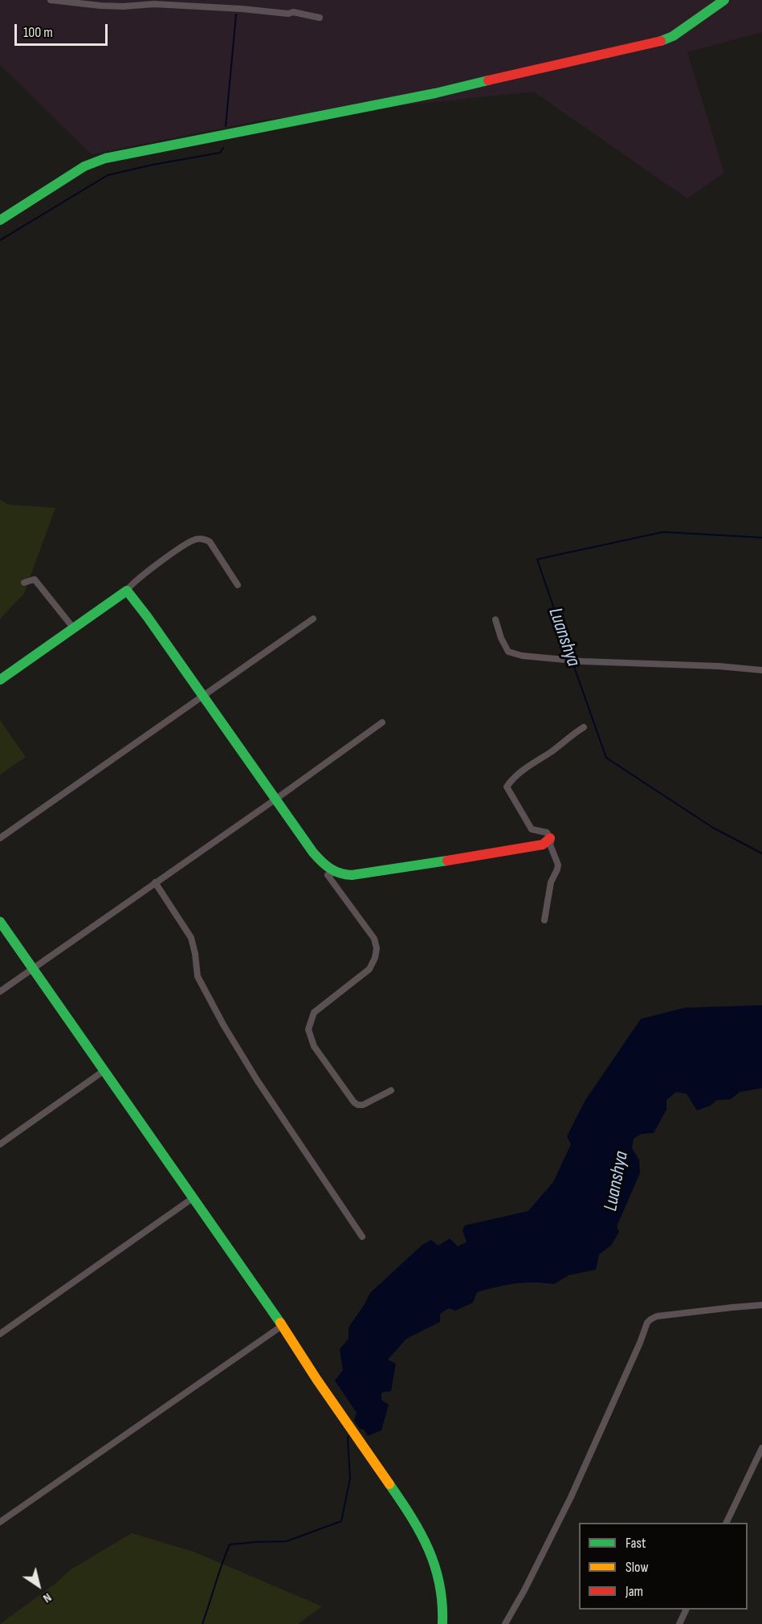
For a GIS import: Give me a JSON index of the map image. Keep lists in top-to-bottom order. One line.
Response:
{"water":["Luanshya"],"legend":["Fast","Slow","Jam"],"scale_bar":"100 m","north":"bottom right"}
